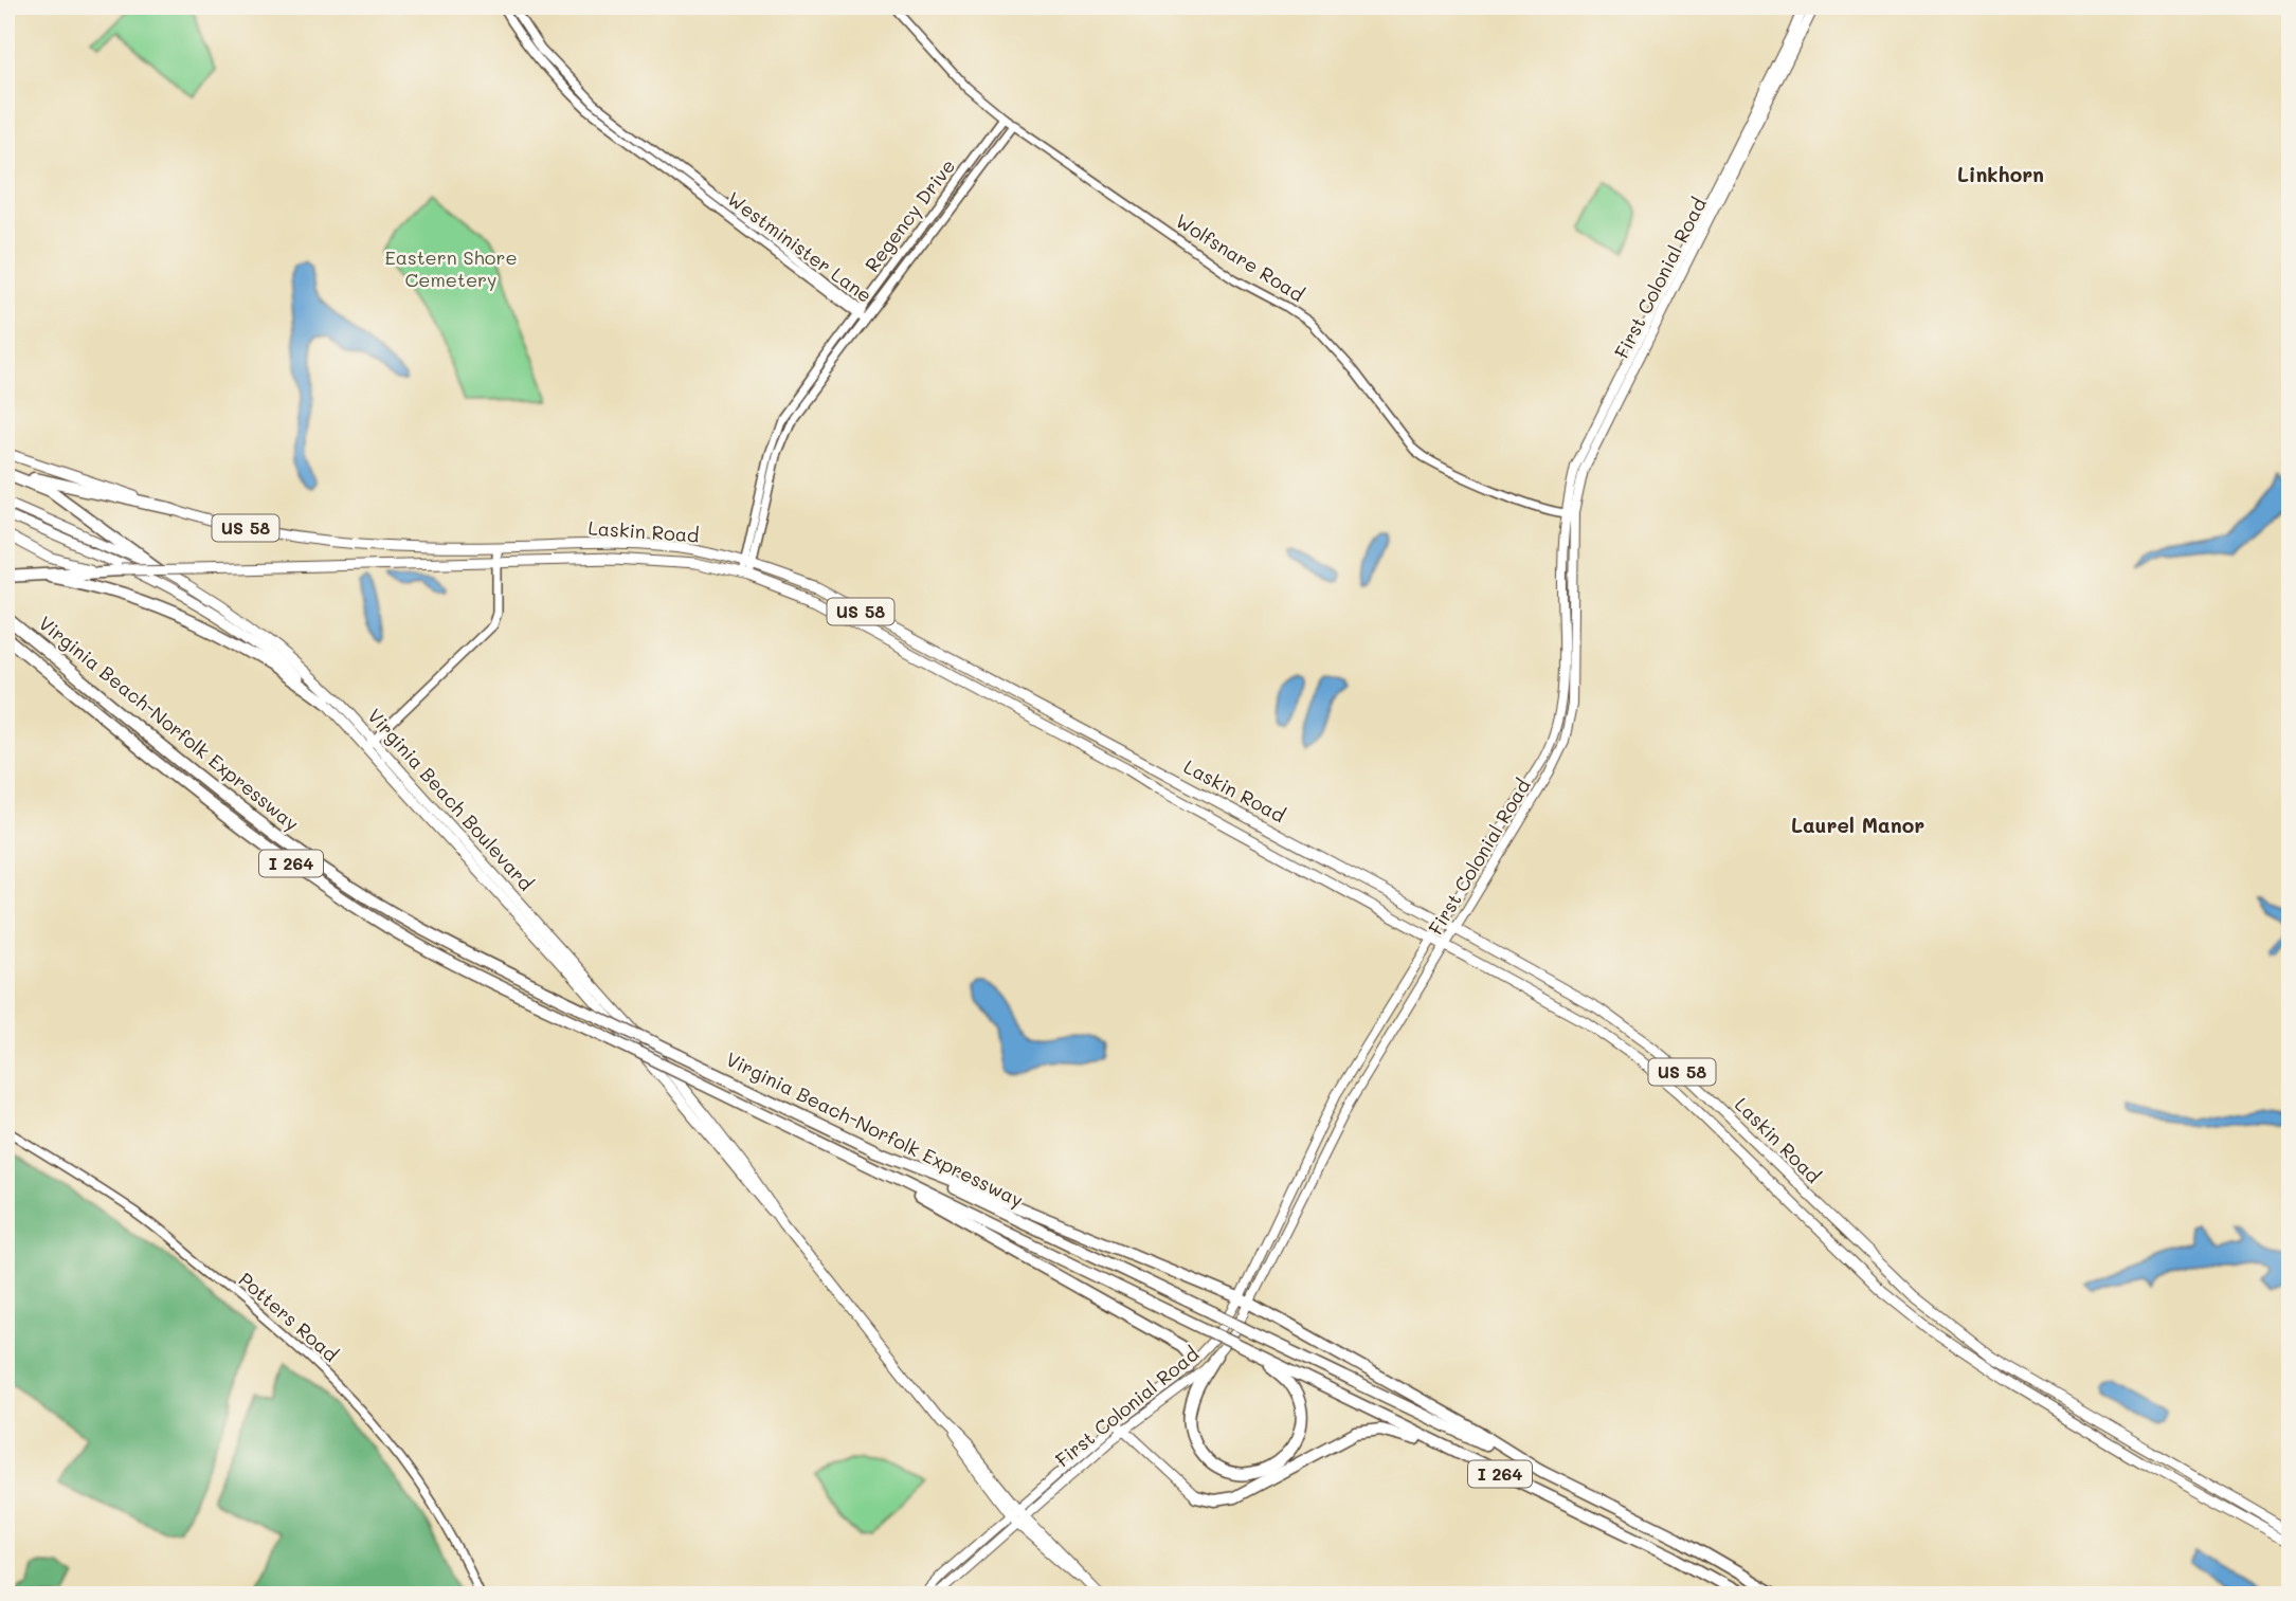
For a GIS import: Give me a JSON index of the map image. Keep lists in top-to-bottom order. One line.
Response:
{"streets":{"highway":["Virginia Beach-Norfolk Expressway","I 264"],"main road":["First Colonial Road","US 58","Laskin Road","Virginia Beach Boulevard"],"street":["Regency Drive","Westminister Lane","Wolfsnare Road","Potters Road"]},"crossings":[["Regency Drive","Westminister Lane"],["Regency Drive","Wolfsnare Road"],["Regency Drive","Laskin Road"],["Wolfsnare Road","First Colonial Road"],["First Colonial Road","Laskin Road"],["First Colonial Road","Virginia Beach Boulevard"],["US 58","Laskin Road"]],"districts":["Linkhorn","Laurel Manor"],"parks":["Eastern Shore Cemetery"]}
